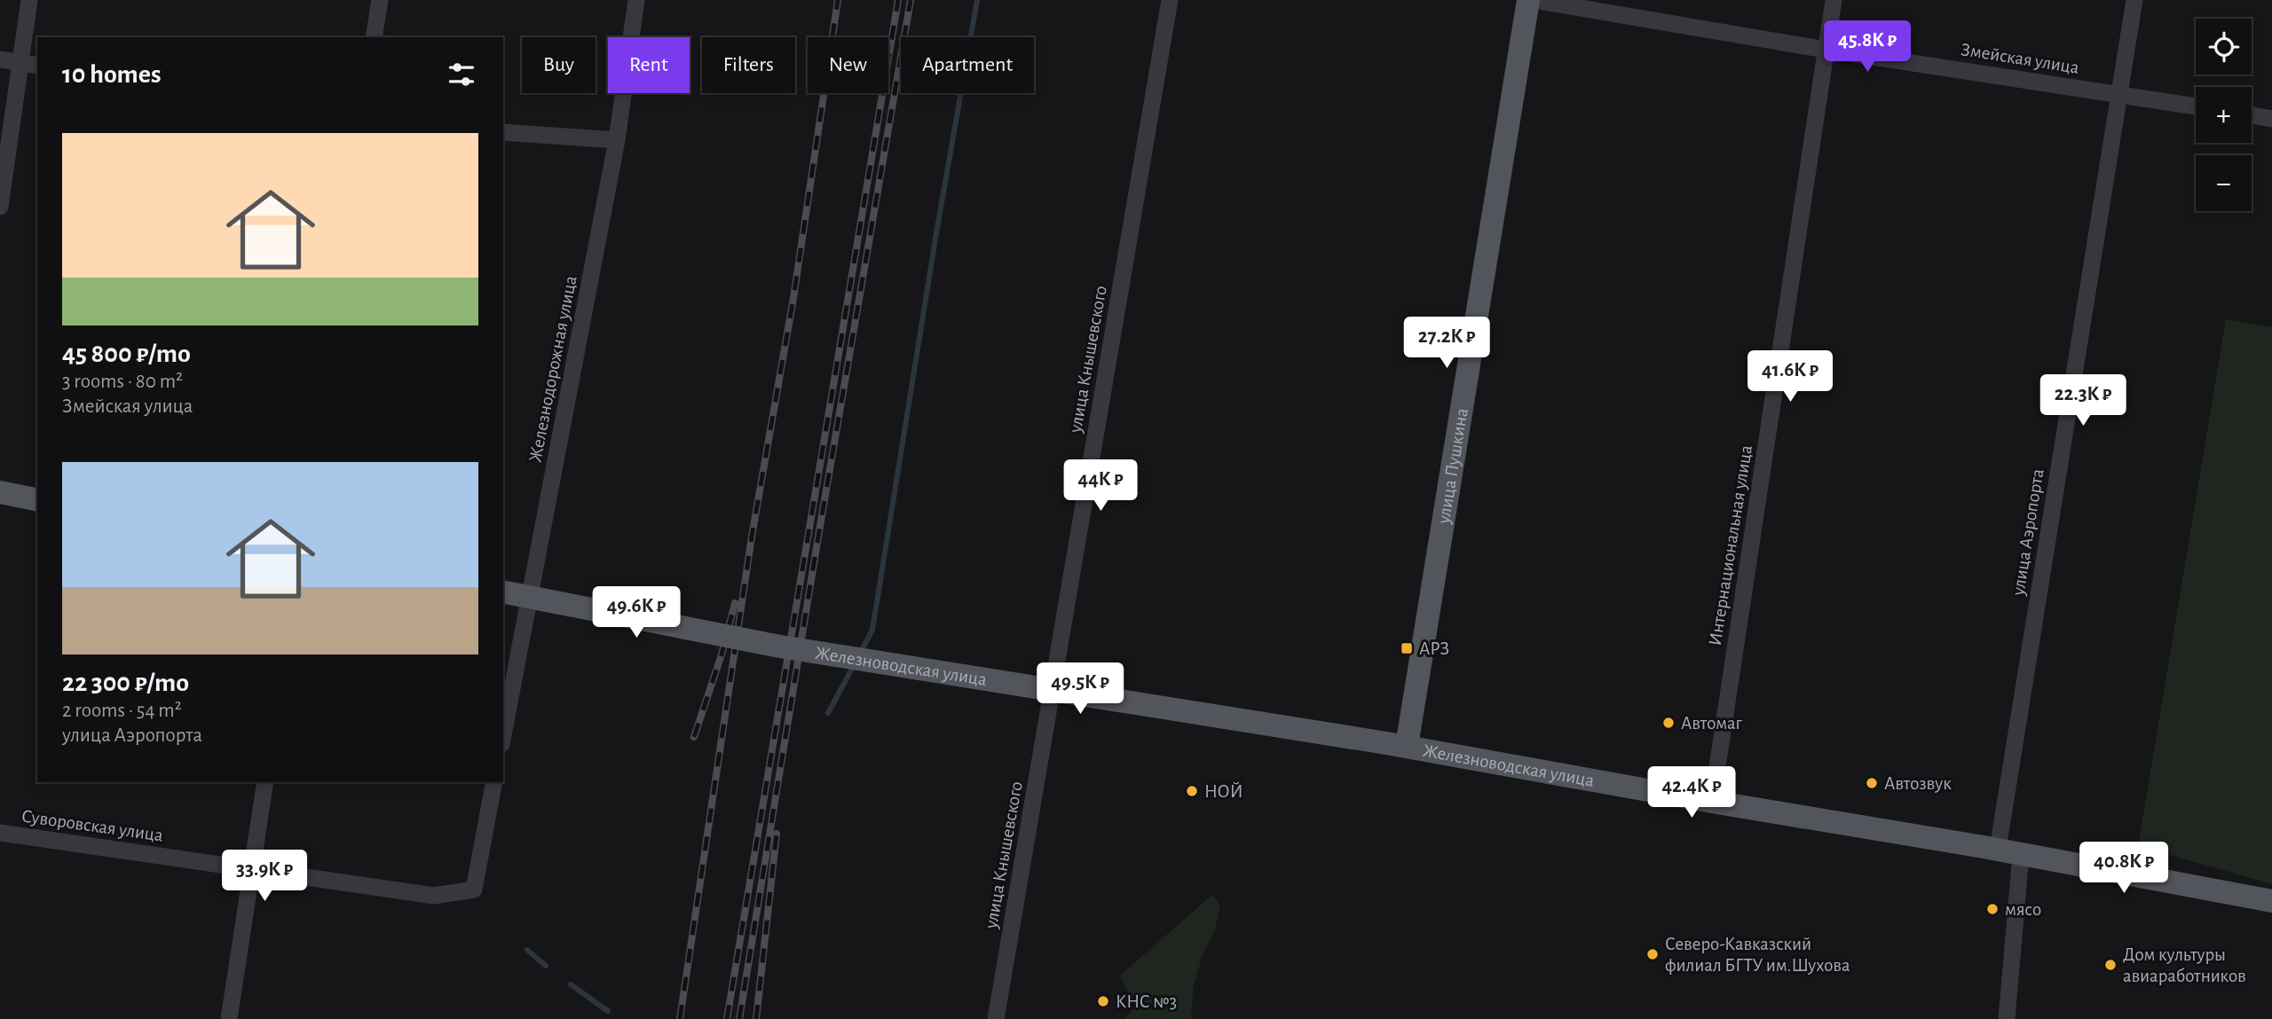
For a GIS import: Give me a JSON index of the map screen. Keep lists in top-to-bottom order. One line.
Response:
{"streets":{"main road":["улица Пушкина","Железноводская улица"],"street":["Змейская улица","улица Кнышевского","Железнодорожная улица","улица Аэропорта","Интернациональная улица","Суворовская улица"]},"crossings":[["Змейская улица","улица Аэропорта"],["Змейская улица","Интернациональная улица"],["улица Пушкина","Железноводская улица"],["улица Аэропорта","Железноводская улица"],["Интернациональная улица","Железноводская улица"]],"places":{"transit":["АРЗ"],"other":["Автомаг","Автозвук","НОЙ","мясо","Северо-Кавказский филиал БГТУ им.Шухова","Дом культуры авиаработников","КНС №3"]},"page":{"map_buttons":["+","−"],"price":["45.8K ₽","27.2K ₽","41.6K ₽","22.3K ₽","44K ₽","49.6K ₽","49.5K ₽","42.4K ₽","40.8K ₽","33.9K ₽"],"chip":["Buy","Rent","Filters","New","Apartment"],"heading":"10 homes","list":[{"name":"45 800 ₽/mo","note":"3 rooms · 80 m² · Змейская улица"},{"name":"22 300 ₽/mo","note":"2 rooms · 54 m² · улица Аэропорта"}]}}
